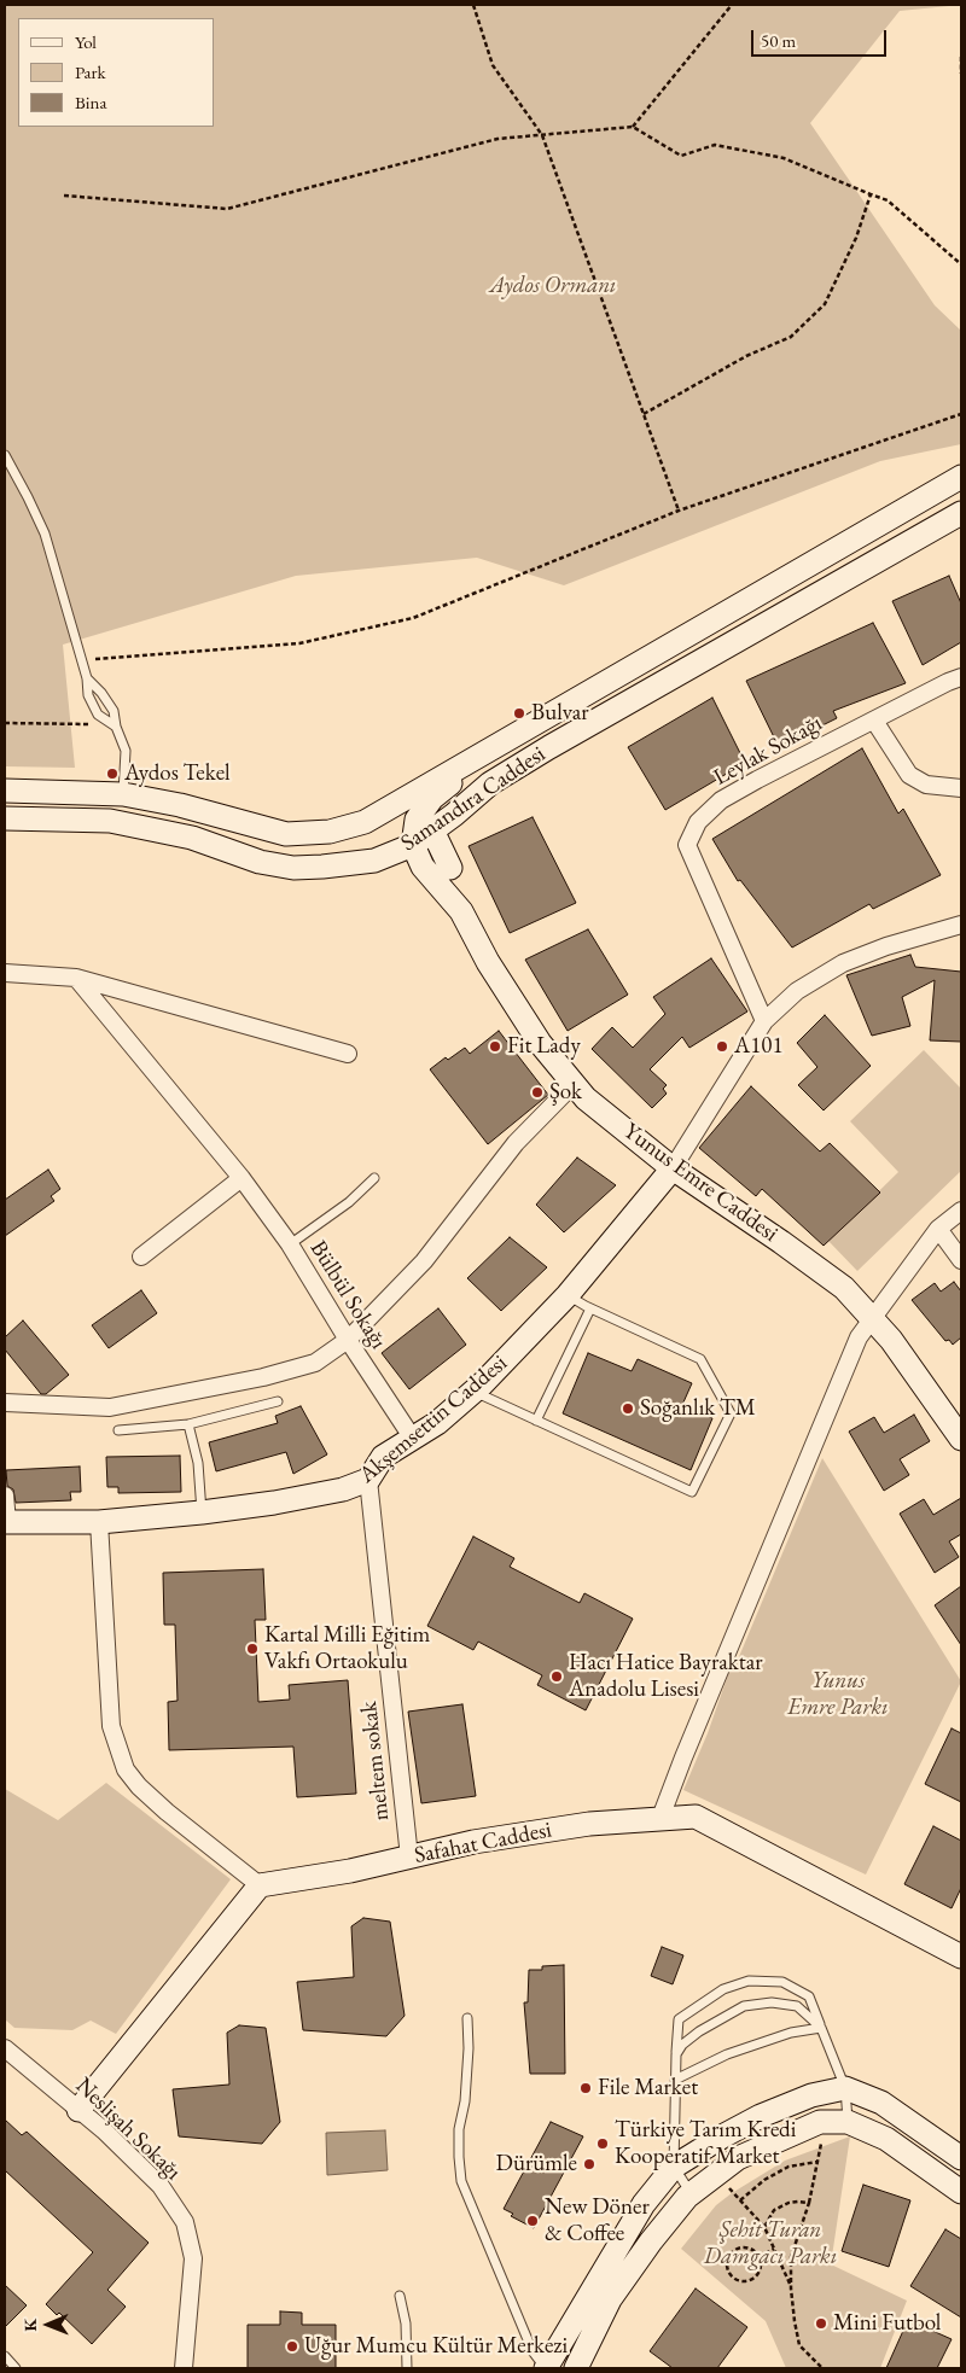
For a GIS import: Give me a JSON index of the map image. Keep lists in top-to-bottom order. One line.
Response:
{"streets":{"street":["Leylak Sokağı","Samandıra Caddesi","Yunus Emre Caddesi","Bülbül Sokağı","Akşemsettin Caddesi","meltem sokak","Safahat Caddesi","Neslişah Sokağı"]},"crossings":[["Yunus Emre Caddesi","Akşemsettin Caddesi"],["Bülbül Sokağı","Akşemsettin Caddesi"],["Akşemsettin Caddesi","meltem sokak"],["meltem sokak","Safahat Caddesi"]],"parks":["Aydos Ormanı","Yunus Emre Parkı","Şehit Turan Damgacı Parkı"],"places":["Bulvar","Aydos Tekel","Fit Lady","A101","Şok","Soğanlık TM","Kartal Milli Eğitim Vakfı Ortaokulu","Hacı Hatice Bayraktar Anadolu Lisesi","File Market","Türkiye Tarım Kredi Kooperatif Market","Dürümle","New Döner & Coffee","Mini Futbol","Uğur Mumcu Kültür Merkezi"],"legend":["Yol","Park","Bina"],"scale_bar":"50 m","north":"left"}
